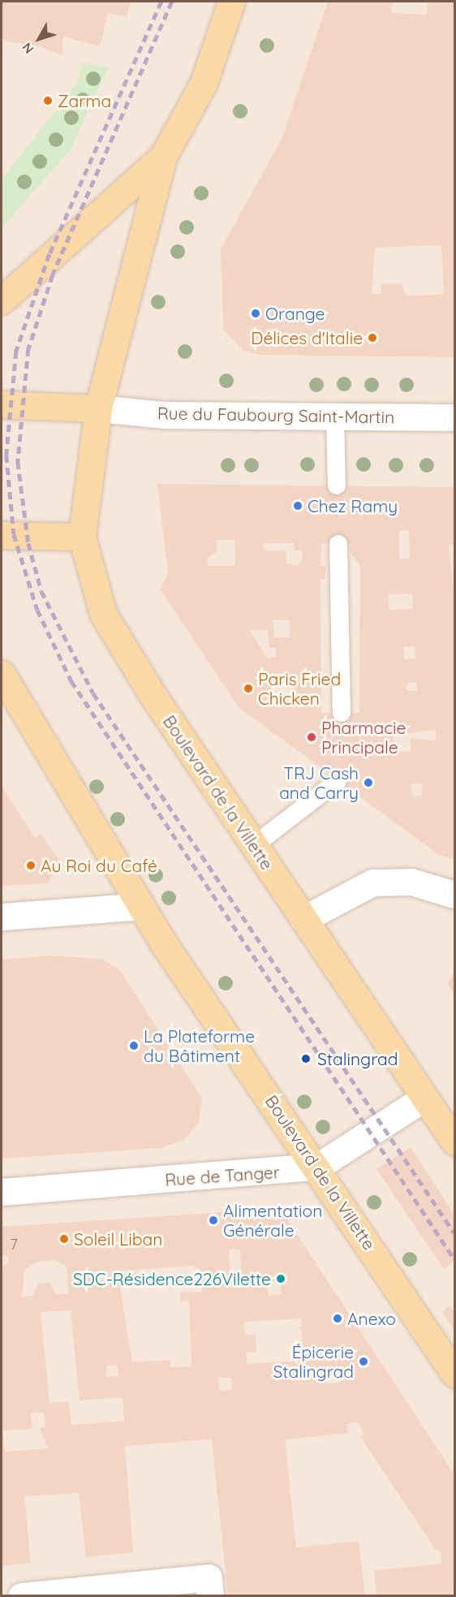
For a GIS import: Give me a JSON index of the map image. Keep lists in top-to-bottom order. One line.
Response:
{"streets":{"main road":["Boulevard de la Villette"],"street":["Rue du Faubourg Saint-Martin","Rue de Tanger"]},"crossings":[["Rue du Faubourg Saint-Martin","Boulevard de la Villette"],["Boulevard de la Villette","Rue de Tanger"]],"places":["Zarma","Orange","Délices d'Italie","Chez Ramy","Paris Fried Chicken","Pharmacie Principale","TRJ Cash and Carry","Au Roi du Café","La Plateforme du Bâtiment","Stalingrad","Alimentation Générale","Soleil Liban","SDC-Résidence226Vilette","Anexo","Épicerie Stalingrad"],"house_numbers":["7"],"north":"bottom left"}
